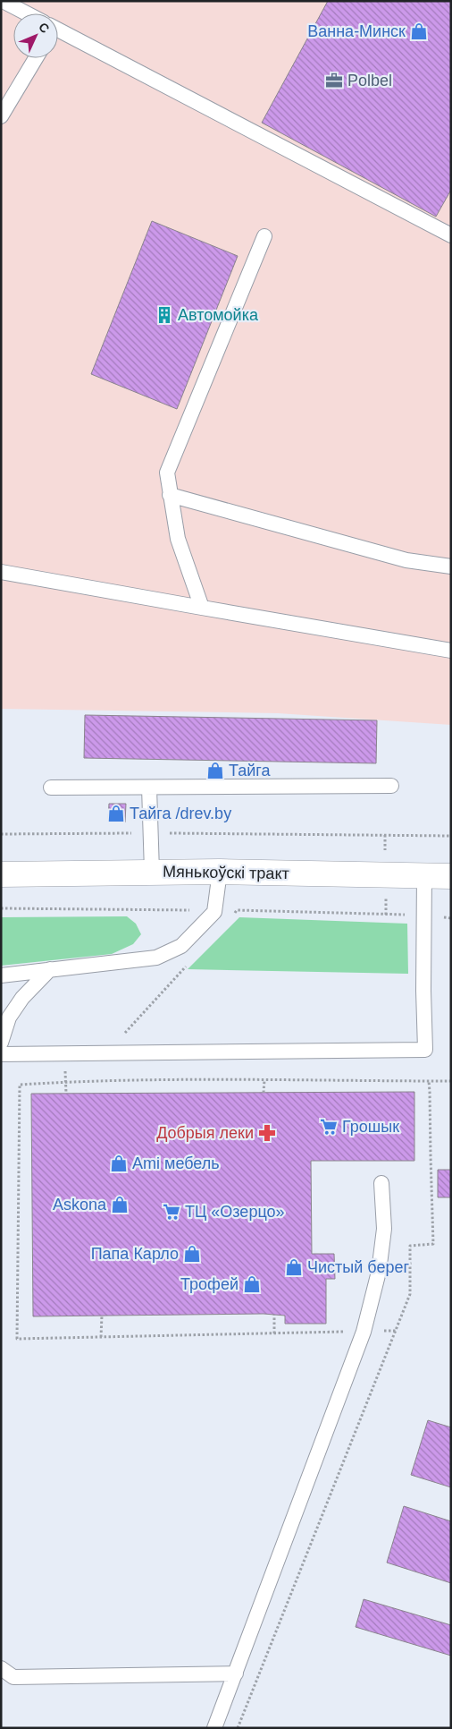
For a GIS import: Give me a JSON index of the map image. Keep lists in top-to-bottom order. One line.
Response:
{"streets":{"street":["Мянькоўскі тракт"]},"places":{"shop":["Ванна-Минск","Тайга","Тайга /drev.by","Ami мебель","Askona","Папа Карло","Чистый берег","Трофей"],"office":["Polbel"],"building":["Автомойка"],"supermarket":["Грошык","ТЦ «Озерцо»"],"pharmacy":["Добрыя леки"]},"north":"top right"}
